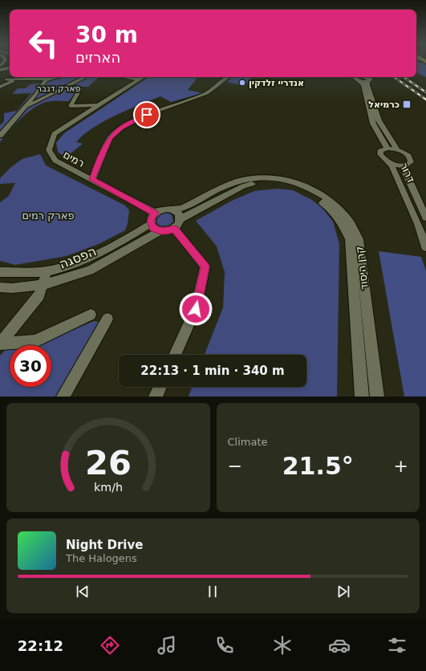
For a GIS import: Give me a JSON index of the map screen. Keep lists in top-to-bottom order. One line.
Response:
{"streets":{"street":["רמים","דרור","הפסגה","קרן היסוד"]},"crossings":[["רמים","הפסגה"],["רמים","קרן היסוד"],["הפסגה","קרן היסוד"]],"parks":["פארק דנבר","פארק רמים"],"places":{"other":["אנדריי זלדקין"],"transit":["כרמיאל"]},"page":{"turn":["30 m","הארזים"],"limit":"30","trip":"22:13 · 1 min · 340 m","tile":"Climate","heat":["−","21.5°","+"],"song":["Night Drive","The Halogens"],"tabs":"22:12","gauge":["26","km/h"]}}
